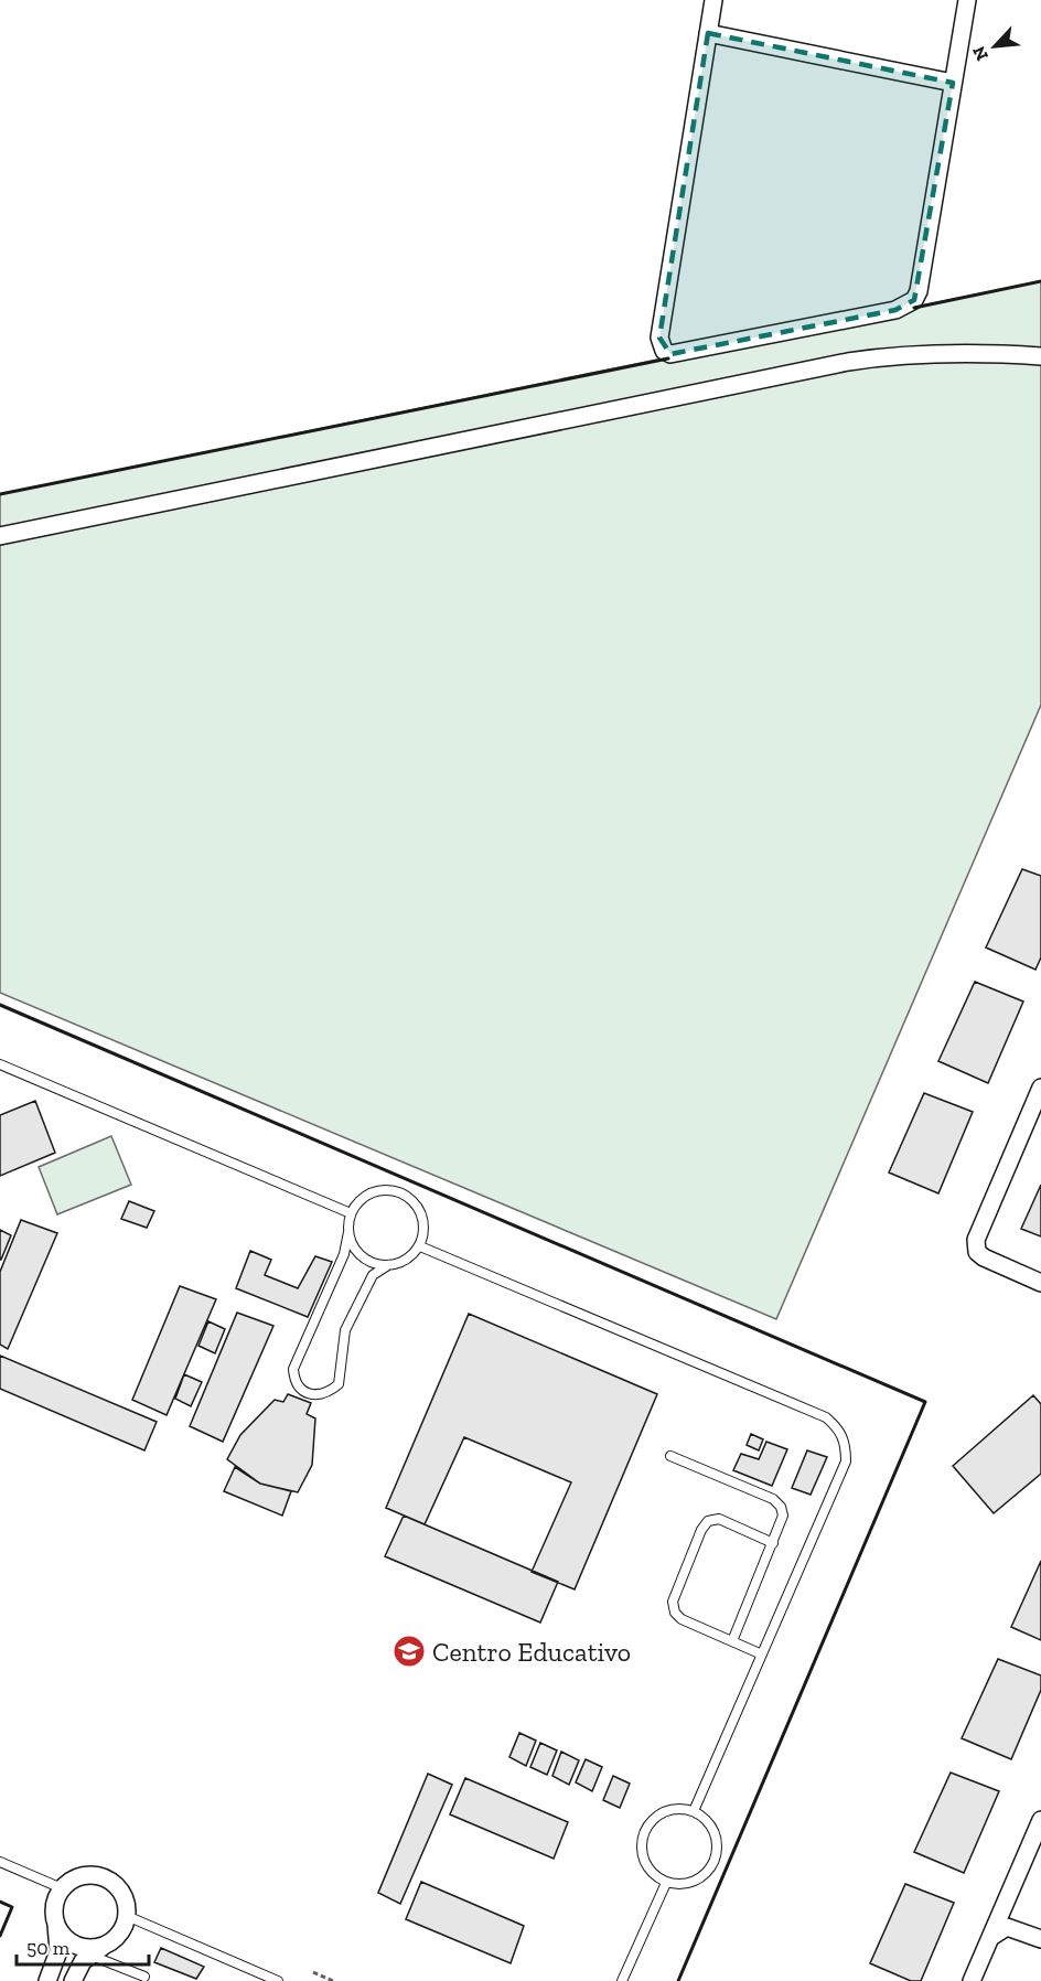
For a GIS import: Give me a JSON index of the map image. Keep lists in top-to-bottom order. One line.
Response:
{"places":{"school or university":["Centro Educativo"]},"scale_bar":"50 m","north":"bottom left"}
